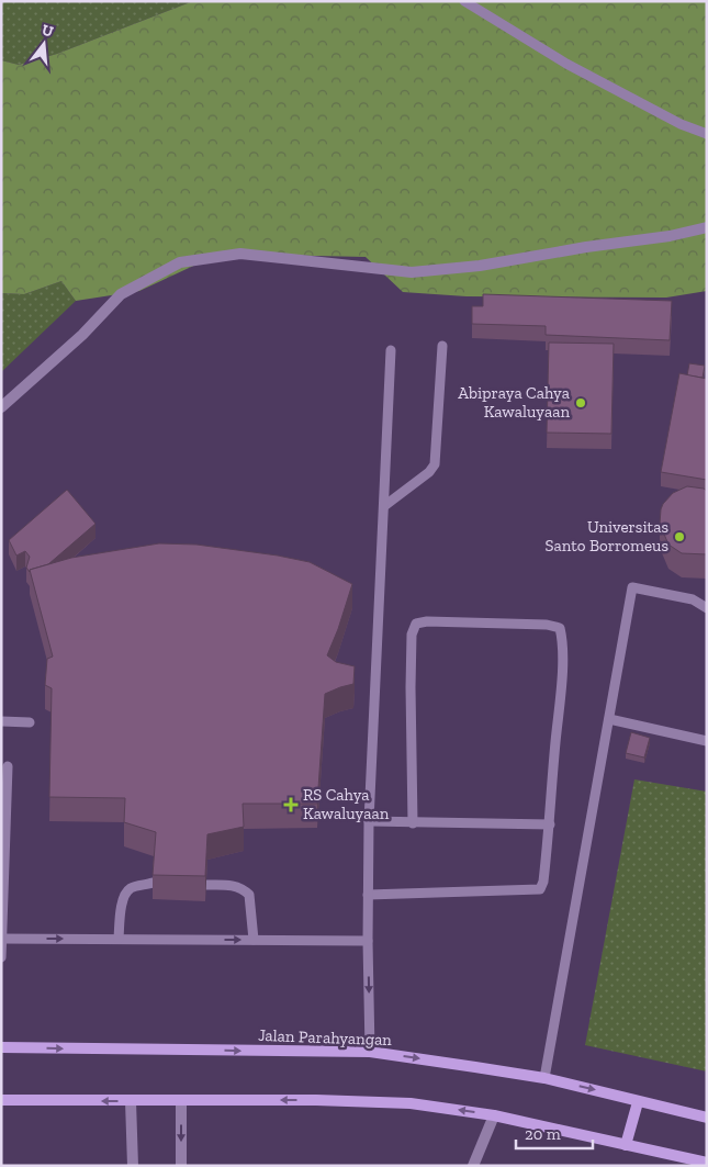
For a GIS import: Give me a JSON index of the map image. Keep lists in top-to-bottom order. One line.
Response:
{"streets":{"main road":["Jalan Parahyangan"]},"places":{"other":["Abipraya Cahya Kawaluyaan","Universitas Santo Borromeus"],"health":["RS Cahya Kawaluyaan"]},"scale_bar":"20 m","north":"top"}
